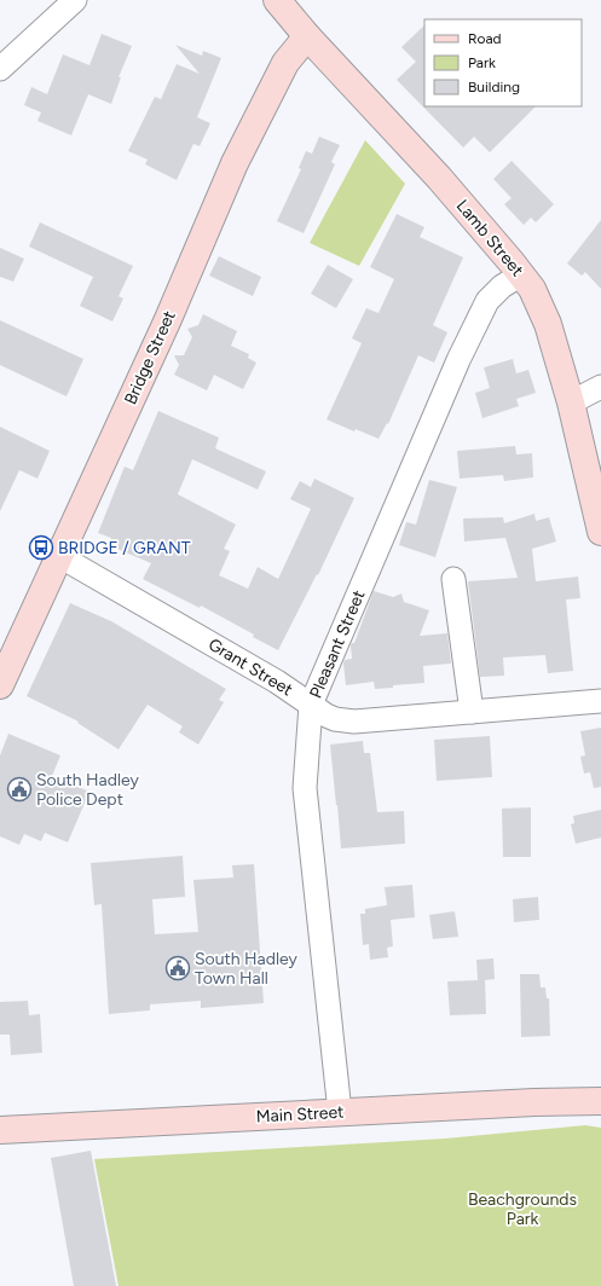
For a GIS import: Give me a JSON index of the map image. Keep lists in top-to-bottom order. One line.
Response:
{"streets":{"main road":["Lamb Street","Bridge Street","Main Street"],"street":["Pleasant Street","Grant Street"]},"crossings":[["Lamb Street","Bridge Street"],["Lamb Street","Pleasant Street"],["Bridge Street","Grant Street"],["Pleasant Street","Grant Street"],["Pleasant Street","Main Street"]],"parks":["Beachgrounds Park"],"places":{"bus stop":["BRIDGE / GRANT"],"public building":["South Hadley Police Dept","South Hadley Town Hall"]},"legend":["Road","Park","Building"]}
